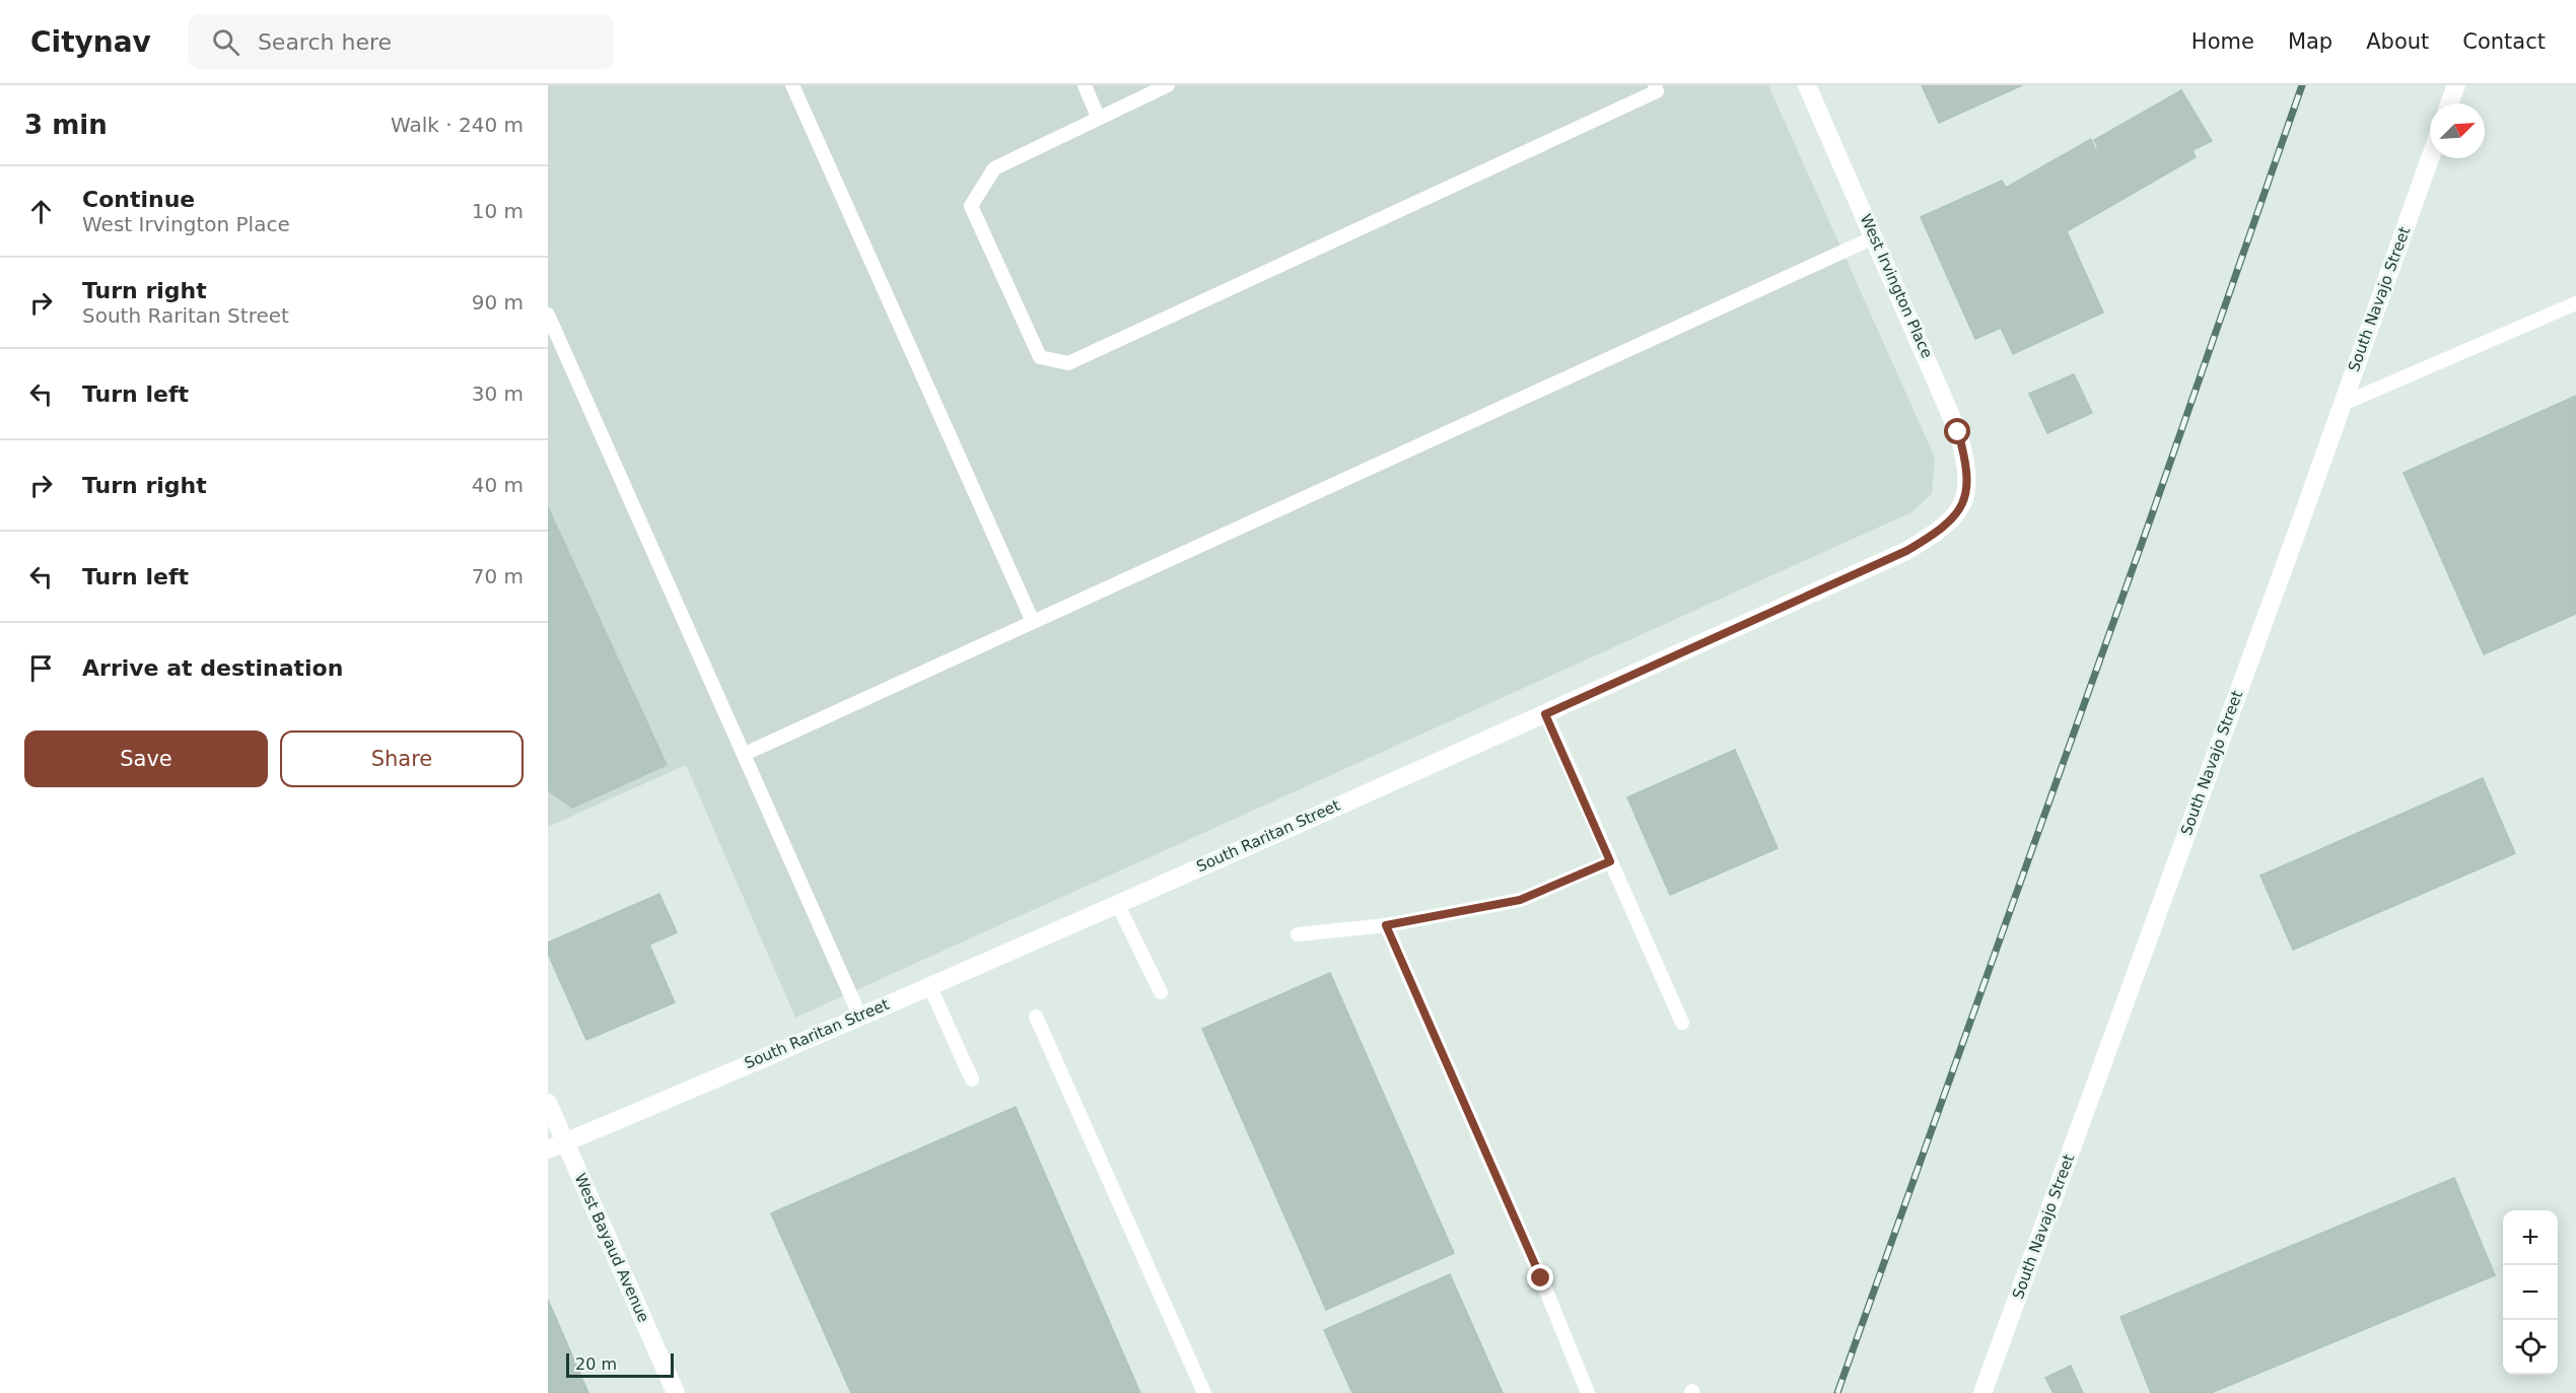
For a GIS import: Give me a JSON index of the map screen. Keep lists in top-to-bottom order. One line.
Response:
{"streets":{"street":["West Irvington Place","South Navajo Street","South Raritan Street","West Bayaud Avenue"]},"crossings":[["West Irvington Place","South Raritan Street"],["South Raritan Street","West Bayaud Avenue"]],"scale_bar":"20 m","north":"top right","page":{"header":"Citynav","search":"Search here","nav":["Home","Map","About","Contact"],"heading":["3 min","Walk · 240 m"],"list":[["Continue","West Irvington Place","10 m"],["Turn right","South Raritan Street","90 m"],["Turn left","30 m"],["Turn right","40 m"],["Turn left","70 m"],"Arrive at destination"],"buttons":["Save","Share"],"map_buttons":["+","−"],"scale":"20 m"}}
